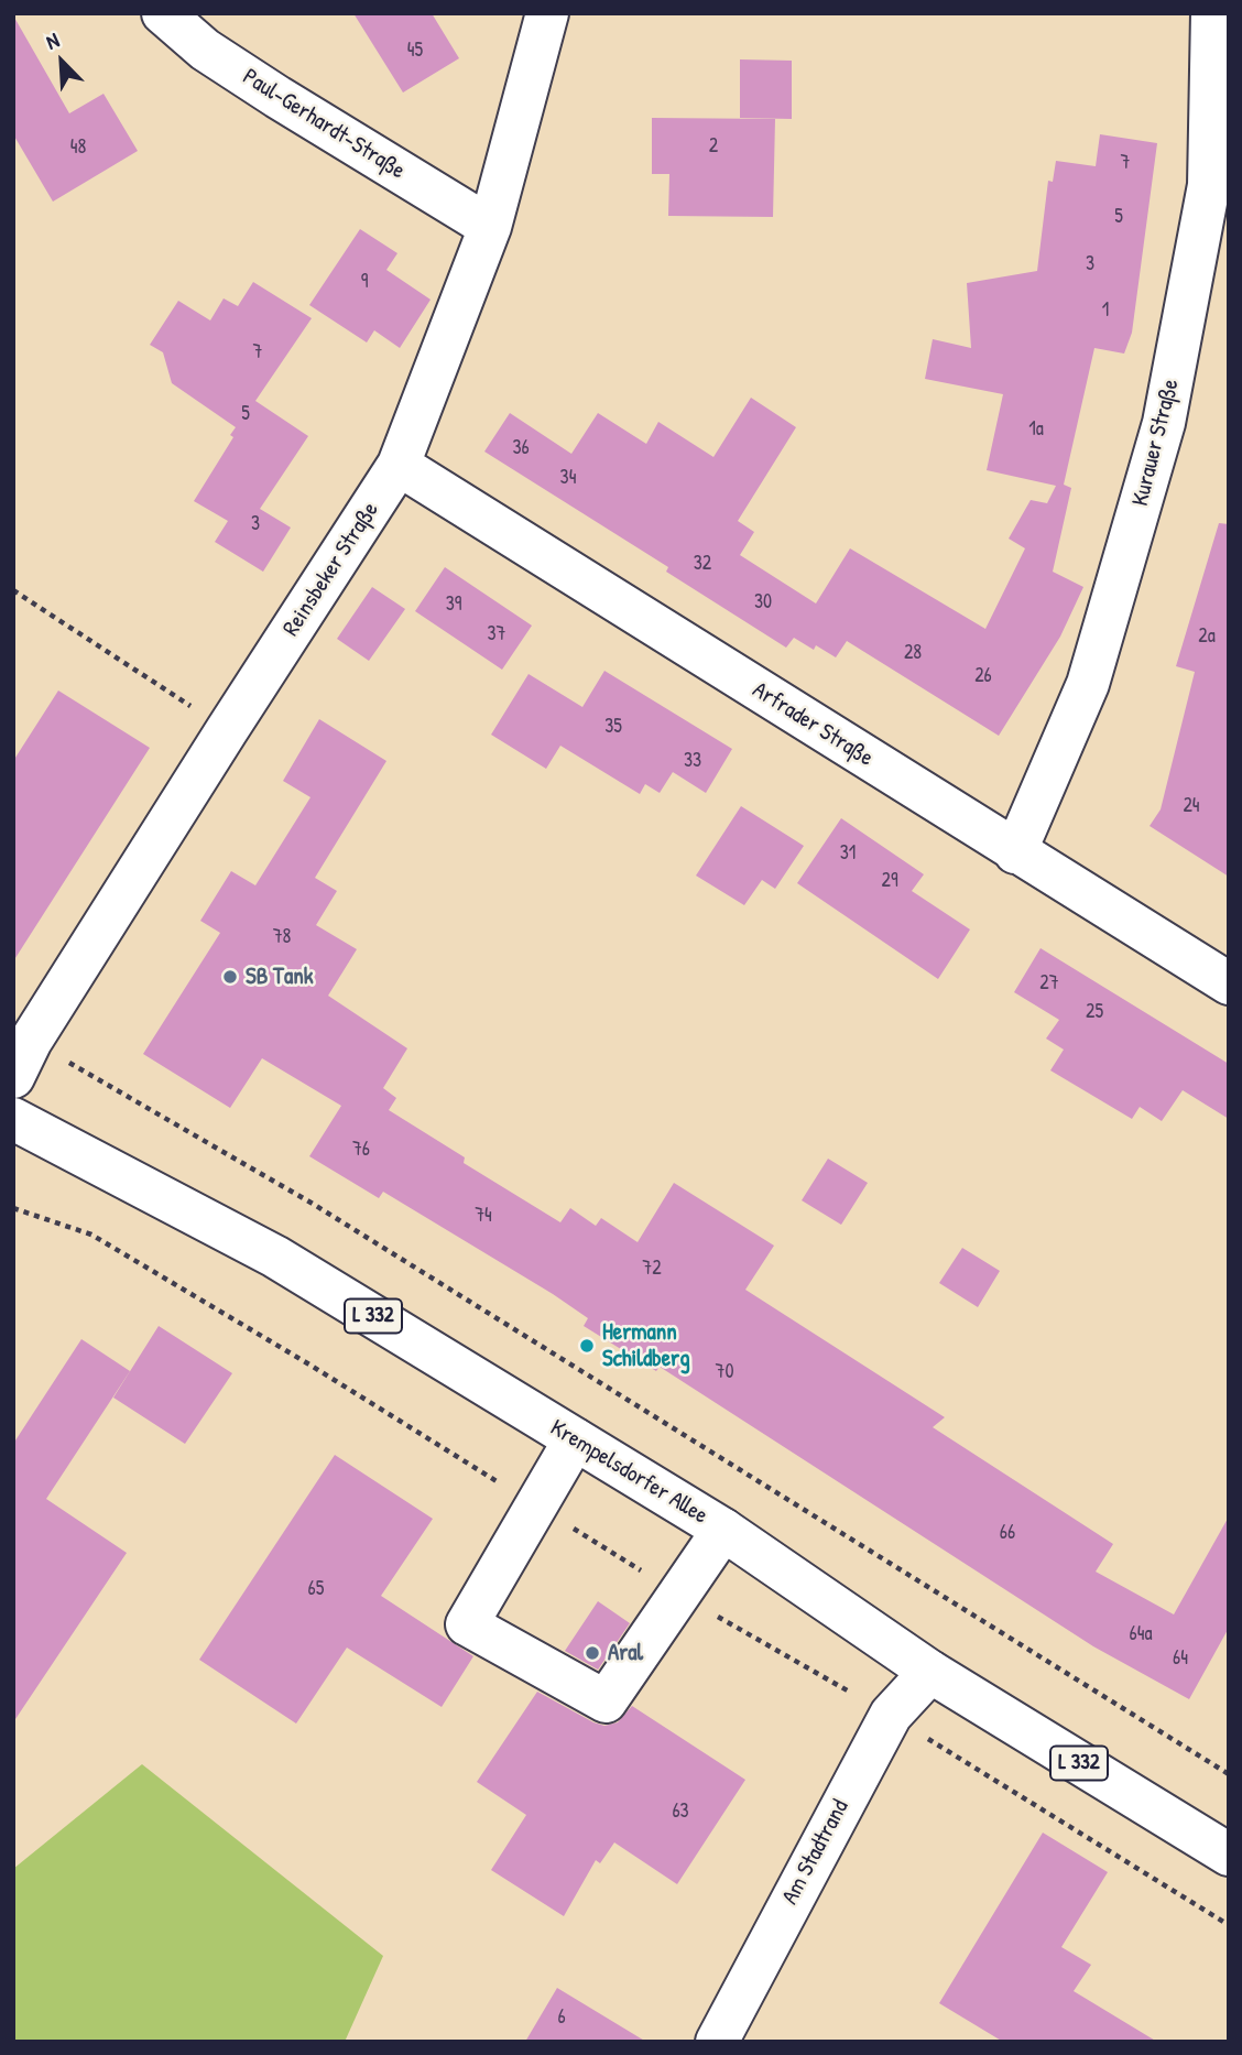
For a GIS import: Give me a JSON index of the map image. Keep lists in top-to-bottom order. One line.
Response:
{"streets":{"street":["Paul-Gerhardt-Straße","Kurauer Straße","Reinsbeker Straße","Arfrader Straße","L 332","Krempelsdorfer Allee","Am Stadtrand"]},"crossings":[["Paul-Gerhardt-Straße","Reinsbeker Straße"],["Kurauer Straße","Arfrader Straße"],["Reinsbeker Straße","Arfrader Straße"],["Krempelsdorfer Allee","Am Stadtrand"]],"places":["SB Tank","Hermann Schildberg","Aral"],"house_numbers":["45","2","48","7","5","3","9","1","7","5","1a","36","34","3","32","30","39","37","2a","28","26","35","33","24","31","29","78","27","25","76","74","72","70","66","65","64a","64","63","6"],"north":"top left"}
